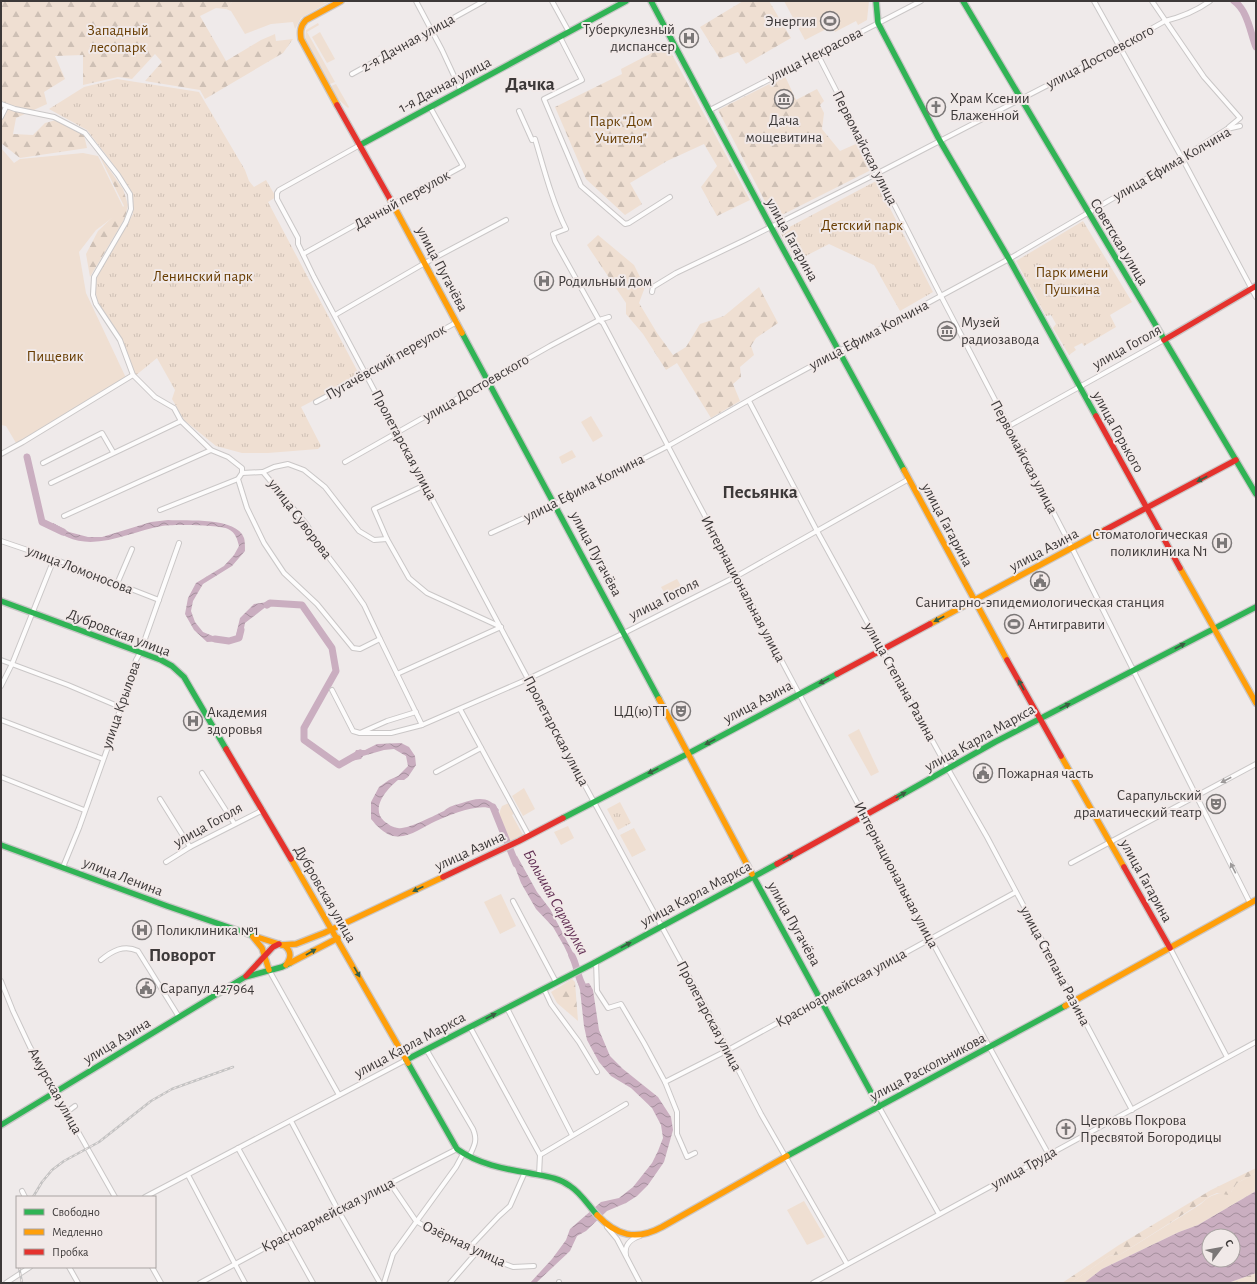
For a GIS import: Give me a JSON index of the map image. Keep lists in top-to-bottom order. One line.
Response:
{"streets":{"main road":["1-я Дачная улица","улица Гагарина","Советская улица","улица Пугачёва","улица Гоголя","улица Горького","улица Азина","Дубровская улица","улица Карла Маркса","улица Ленина","улица Раскольникова"],"street":["2-я Дачная улица","улица Некрасова","улица Достоевского","Первомайская улица","улица Ефима Колчина","Дачный переулок","Пугачёвский переулок","Пролетарская улица","улица Суворова","улица Ломоносова","Интернациональная улица","улица Степана Разина","улица Крылова","Красноармейская улица","Амурская улица","улица Труда","Озёрная улица"]},"crossings":[["улица Некрасова","Первомайская улица"],["улица Некрасова","улица Гагарина"],["улица Некрасова","улица Горького"],["улица Достоевского","Первомайская улица"],["улица Достоевского","улица Гагарина"],["улица Достоевского","Советская улица"],["улица Достоевского","улица Пугачёва"],["улица Достоевского","улица Горького"],["улица Достоевского","Пролетарская улица"],["улица Достоевского","Интернациональная улица"],["1-я Дачная улица","Дачный переулок"],["1-я Дачная улица","улица Пугачёва"],["1-я Дачная улица","Пролетарская улица"],["Первомайская улица","улица Ефима Колчина"],["Первомайская улица","улица Гоголя"],["Первомайская улица","улица Азина"],["Первомайская улица","улица Карла Маркса"],["Первомайская улица","улица Раскольникова"],["улица Ефима Колчина","улица Гагарина"],["улица Ефима Колчина","Советская улица"],["улица Ефима Колчина","улица Пугачёва"],["улица Ефима Колчина","улица Горького"],["улица Ефима Колчина","Интернациональная улица"],["улица Ефима Колчина","улица Степана Разина"],["Дачный переулок","улица Пугачёва"],["Дачный переулок","Пролетарская улица"],["улица Гагарина","улица Гоголя"],["улица Гагарина","улица Азина"],["улица Гагарина","улица Карла Маркса"],["улица Гагарина","улица Раскольникова"],["улица Гагарина","улица Труда"],["Советская улица","улица Гоголя"],["Советская улица","улица Азина"],["улица Пугачёва","улица Гоголя"],["улица Пугачёва","Пугачёвский переулок"],["улица Пугачёва","улица Азина"],["улица Пугачёва","улица Карла Маркса"],["улица Пугачёва","Красноармейская улица"],["улица Пугачёва","улица Раскольникова"],["улица Пугачёва","улица Труда"],["улица Гоголя","улица Горького"],["улица Гоголя","Пролетарская улица"],["улица Гоголя","улица Суворова"],["улица Гоголя","Интернациональная улица"],["улица Гоголя","Дубровская улица"],["улица Гоголя","улица Степана Разина"],["Пугачёвский переулок","Пролетарская улица"],["улица Горького","улица Азина"],["улица Горького","улица Карла Маркса"],["Пролетарская улица","улица Азина"],["Пролетарская улица","улица Карла Маркса"],["Пролетарская улица","Красноармейская улица"],["Пролетарская улица","улица Раскольникова"],["Пролетарская улица","улица Труда"],["улица Азина","Интернациональная улица"],["улица Азина","Дубровская улица"],["улица Азина","улица Степана Разина"],["улица Азина","улица Ленина"],["улица Азина","Амурская улица"],["улица Ломоносова","улица Крылова"],["Интернациональная улица","улица Карла Маркса"],["Интернациональная улица","Красноармейская улица"],["Интернациональная улица","улица Раскольникова"],["Интернациональная улица","улица Труда"],["Дубровская улица","улица Крылова"],["Дубровская улица","улица Карла Маркса"],["Дубровская улица","Красноармейская улица"],["улица Степана Разина","улица Карла Маркса"],["улица Степана Разина","Красноармейская улица"],["улица Степана Разина","улица Раскольникова"],["улица Степана Разина","улица Труда"],["улица Крылова","улица Ленина"],["Красноармейская улица","Озёрная улица"]],"one_way":["улица Азина","улица Карла Маркса"],"districts":["Дачка","Песьянка","Поворот"],"water":["Большая Сарапулка"],"parks":["Западный лесопарк","Парк \"Дом Учителя\"","Детский парк","Парк имени Пушкина","Ленинский парк","Пищевик"],"places":{"sports":["Энергия","Антигравити"],"hospital":["Туберкулезный диспансер","Родильный дом","Стоматологическая поликлиника N1","Академия здоровья","Поликлиника №1"],"museum":["Дача мощевитина","Музей радиозавода"],"church":["Храм Ксении Блаженной","Церковь Покрова Пресвятой Богородицы"],"public building":["Санитарно-эпидемиологическая станция","Пожарная часть","Сарапул 427964"],"theatre":["ЦД(ю)ТТ","Сарапульский драматический театр"]},"legend":["Свободно","Медленно","Пробка"],"north":"top right"}
